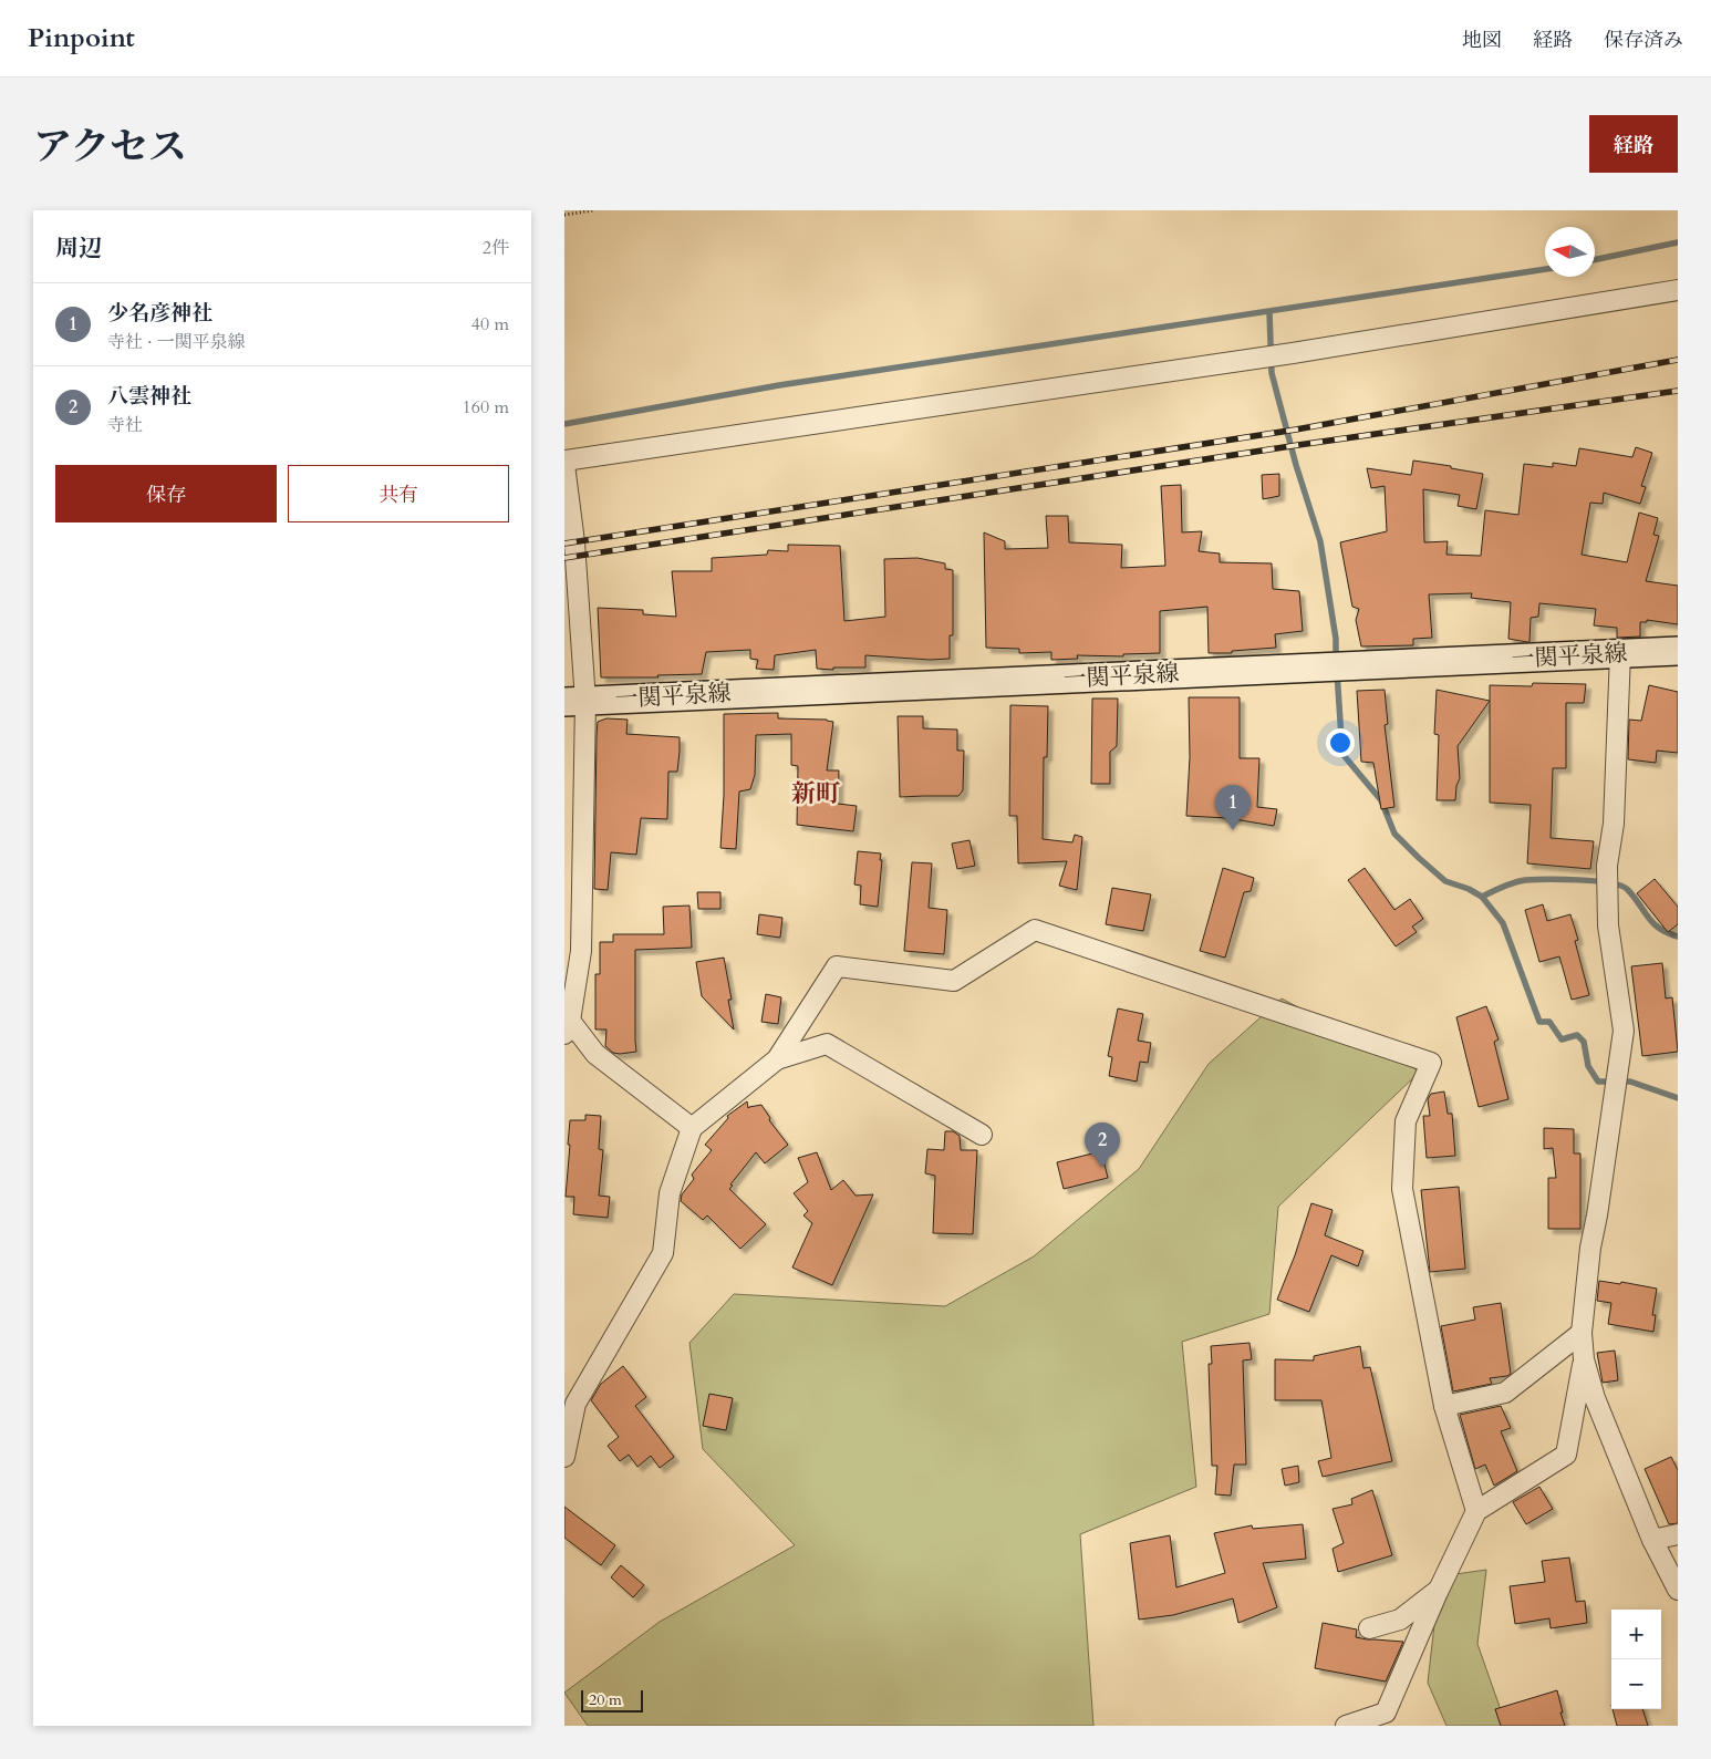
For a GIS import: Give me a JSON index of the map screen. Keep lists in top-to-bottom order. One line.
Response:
{"streets":{"main road":["一関平泉線"]},"districts":["新町"],"scale_bar":"20 m","north":"left","page":{"header":"Pinpoint","nav":["地図","経路","保存済み"],"title":"アクセス","buttons":["経路",["保存","共有"]],"heading":["周辺","2件"],"list":[{"mark":"1","name":"少名彦神社","note":"寺社 · 一関平泉線","value":"40 m"},{"mark":"2","name":"八雲神社","note":"寺社","value":"160 m"}],"pins":["1","2"],"map_buttons":["+","−"],"scale":"20 m"}}
